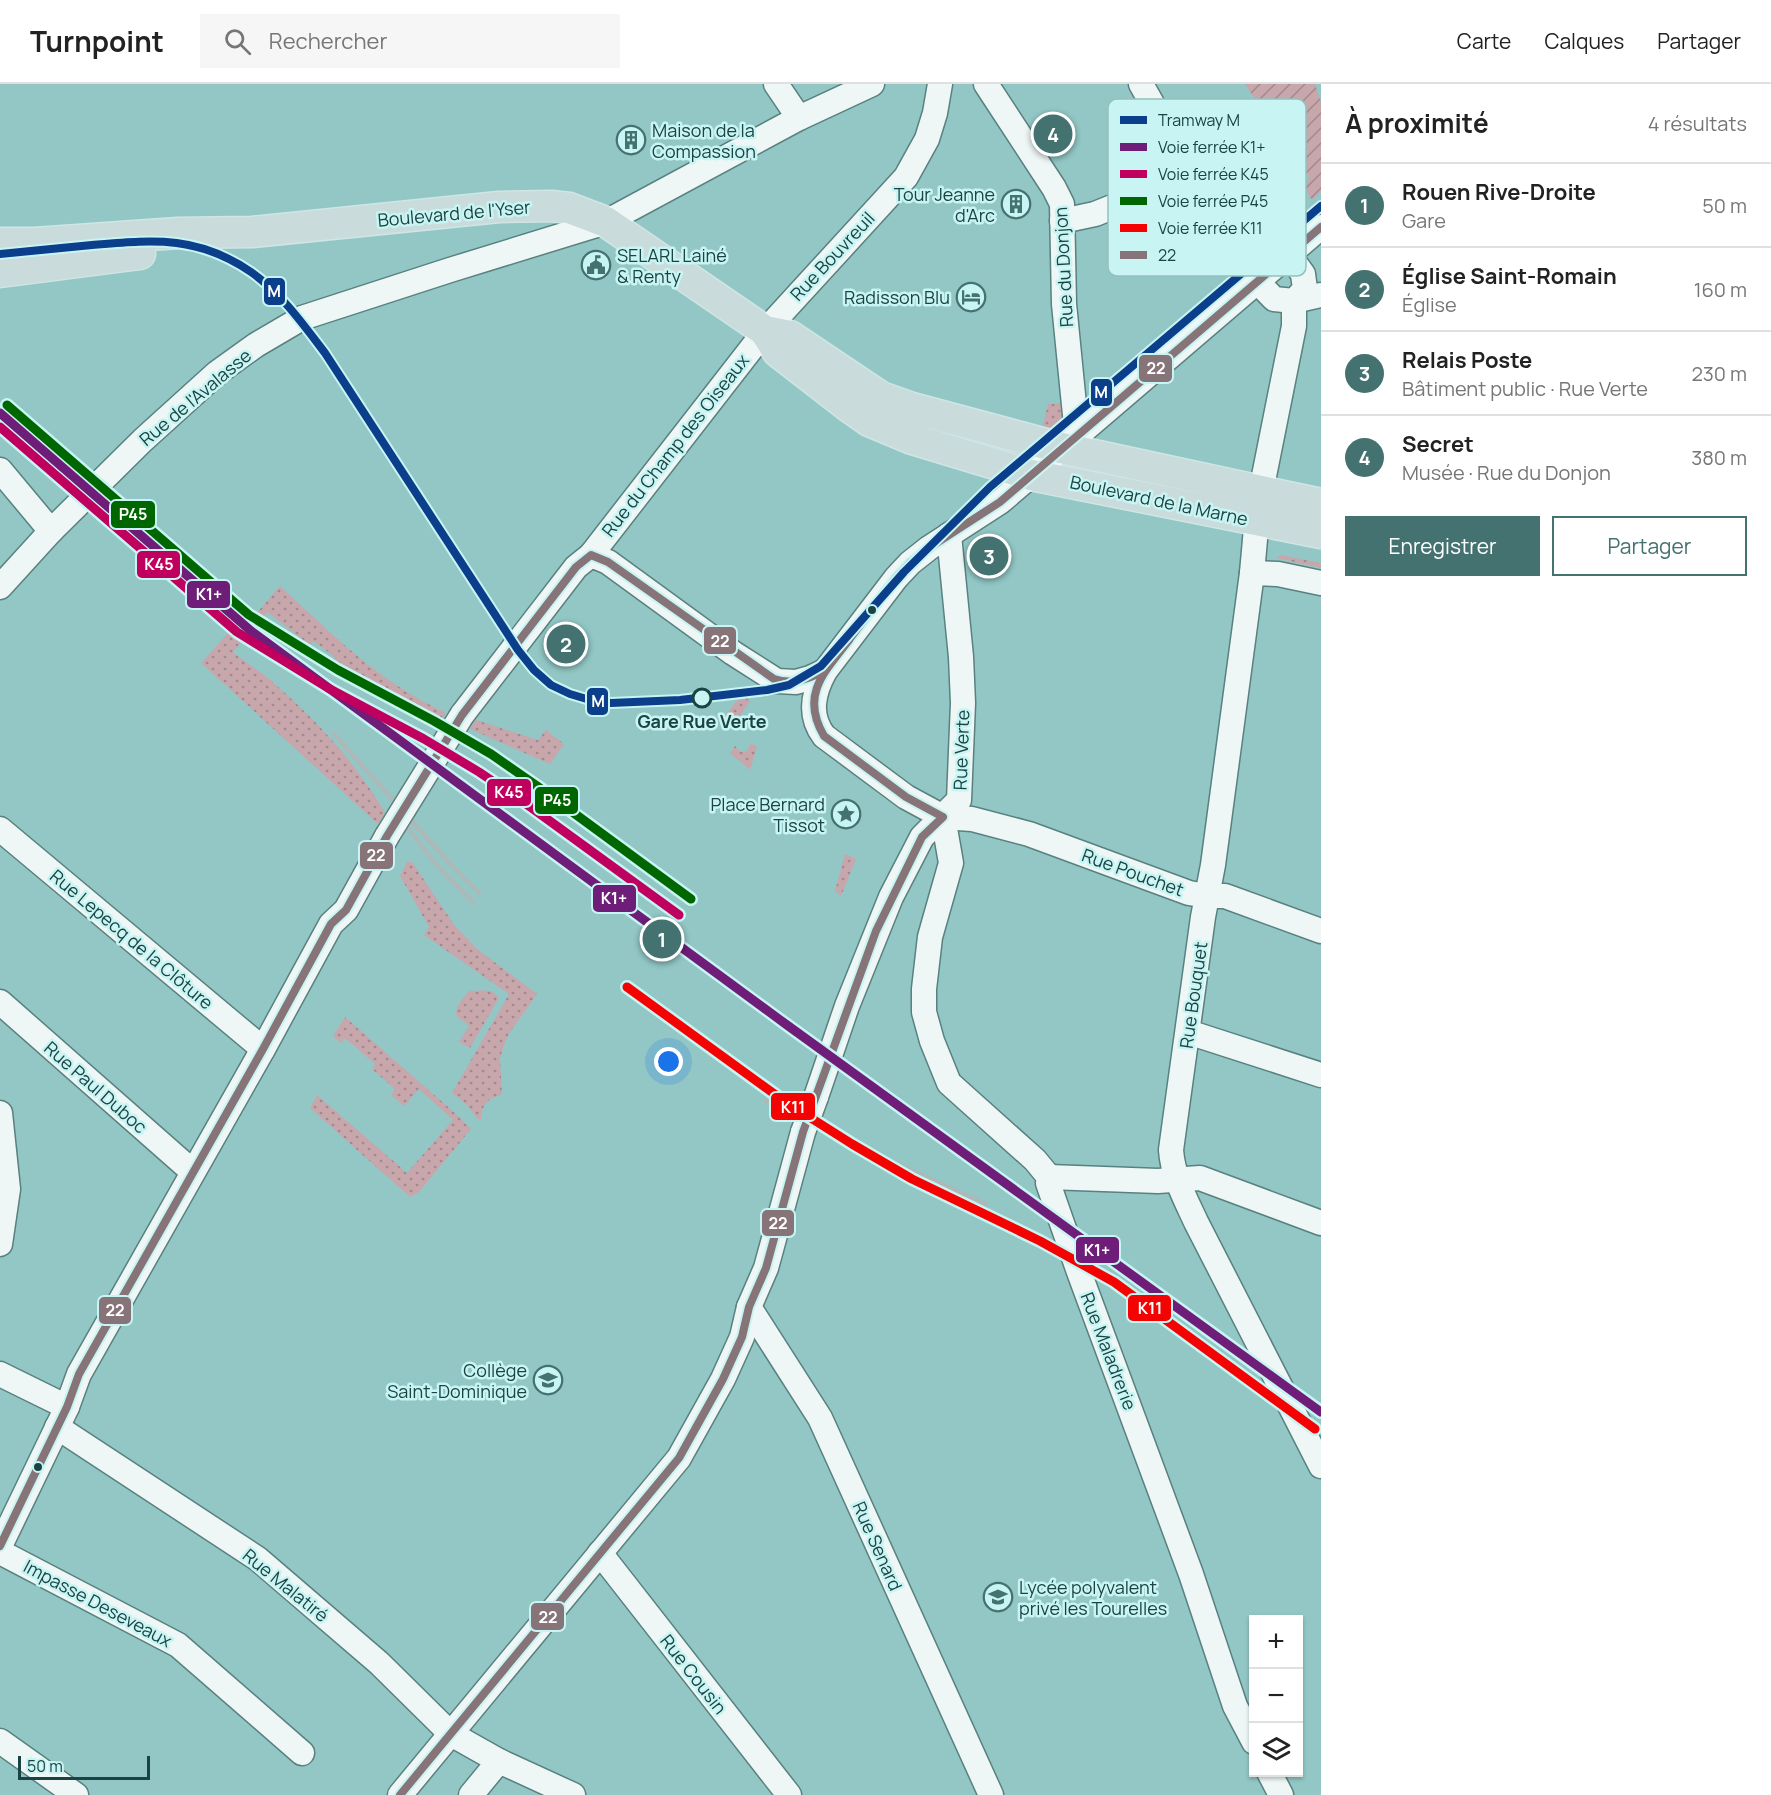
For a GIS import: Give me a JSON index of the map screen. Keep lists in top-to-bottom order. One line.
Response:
{"streets":{"main road":["Boulevard de l'Yser","Boulevard de la Marne"],"street":["Rue Bouvreuil","Rue du Donjon","Rue de l'Avalasse","Rue du Champ des Oiseaux","Rue Verte","Rue Pouchet","Rue Lepecq de la Clôture","Rue Bouquet","Rue Paul Duboc","Rue Maladrerie","Rue Senard","Rue Malatiré","Impasse Deseveaux","Rue Cousin"]},"crossings":[["Boulevard de l'Yser","Rue Bouvreuil"],["Boulevard de l'Yser","Rue de l'Avalasse"],["Boulevard de l'Yser","Rue du Champ des Oiseaux"],["Boulevard de l'Yser","Boulevard de la Marne"],["Rue Bouvreuil","Rue du Champ des Oiseaux"],["Rue Bouvreuil","Boulevard de la Marne"],["Rue du Donjon","Boulevard de la Marne"],["Rue du Champ des Oiseaux","Boulevard de la Marne"],["Rue du Champ des Oiseaux","Rue Lepecq de la Clôture"],["Rue du Champ des Oiseaux","Rue Paul Duboc"],["Rue du Champ des Oiseaux","Rue Malatiré"],["Boulevard de la Marne","Rue Bouquet"],["Rue Verte","Rue Pouchet"],["Rue Verte","Rue Maladrerie"],["Rue Verte","Rue Senard"],["Rue Pouchet","Rue Bouquet"],["Rue Pouchet","Rue Maladrerie"]],"places":{"building":["Maison de la Compassion","Tour Jeanne d'Arc"],"public building":["SELARL Lainé & Renty"],"hotel":["Radisson Blu"],"other":["Gare Rue Verte"],"place":["Place Bernard Tissot"],"school or university":["Collège Saint-Dominique","Lycée polyvalent privé les Tourelles"]},"lines":["tram line M","transit line 22","rail line P45","rail line K1+","rail line K45","rail line K11"],"legend":["Tramway M","Voie ferrée K1+","Voie ferrée K45","Voie ferrée P45","Voie ferrée K11","22"],"scale_bar":"50 m","page":{"header":"Turnpoint","search":"Rechercher","nav":["Carte","Calques","Partager"],"heading":["À proximité","4 résultats"],"pins":["4","3","2","1"],"list":[{"mark":"1","name":"Rouen Rive-Droite","note":"Gare","value":"50 m"},{"mark":"2","name":"Église Saint-Romain","note":"Église","value":"160 m"},{"mark":"3","name":"Relais Poste","note":"Bâtiment public · Rue Verte","value":"230 m"},{"mark":"4","name":"Secret","note":"Musée · Rue du Donjon","value":"380 m"}],"buttons":["Enregistrer","Partager"],"map_buttons":["+","−"],"scale":"50 m"}}
